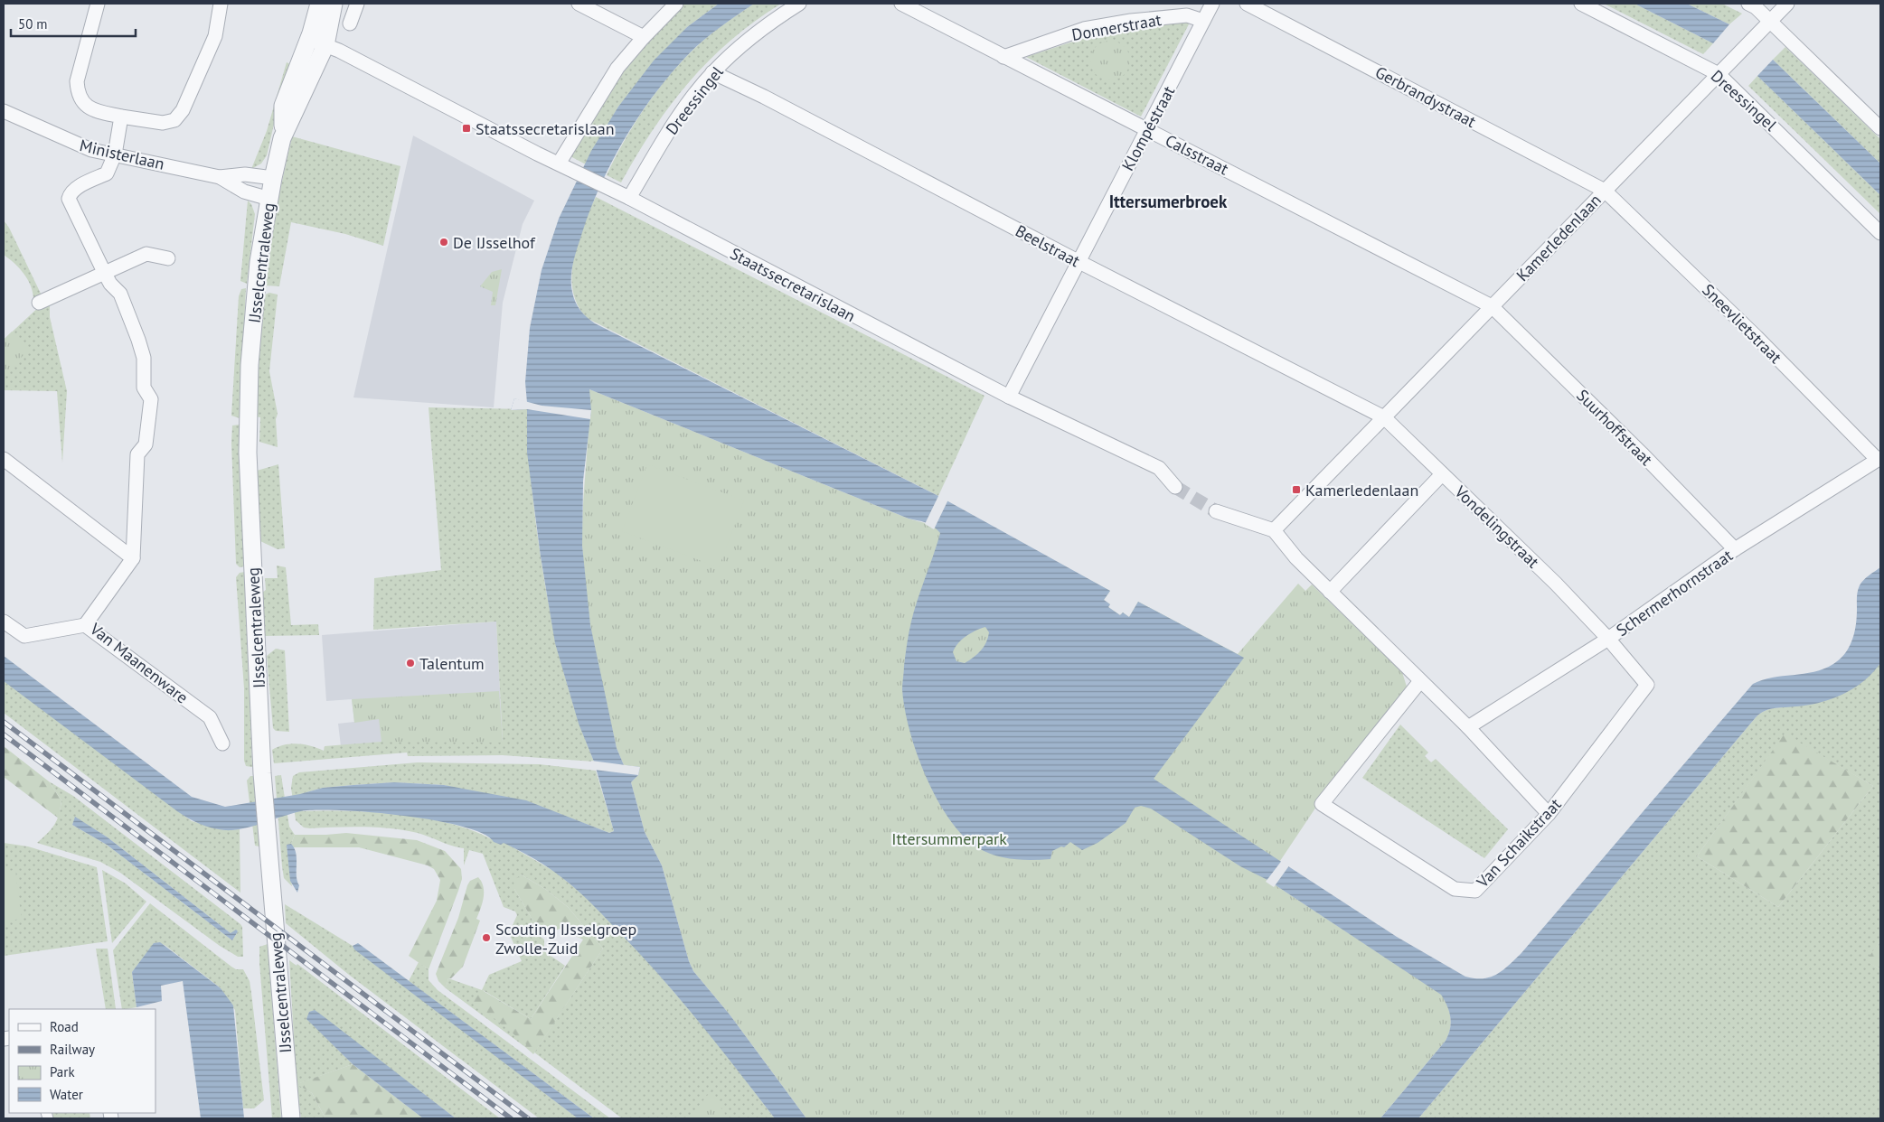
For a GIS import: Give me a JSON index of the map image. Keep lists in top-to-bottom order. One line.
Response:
{"streets":{"street":["Donnerstraat","Gerbrandystraat","Dreessingel","Klompéstraat","Ministerlaan","Calsstraat","Kamerledenlaan","Beelstraat","IJsselcentraleweg","Staatssecretarislaan","Sneevlietstraat","Suurhoffstraat","Vondelingstraat","Schermerhornstraat","Van Maanenware","Van Schaikstraat"]},"crossings":[["Donnerstraat","Klompéstraat"],["Donnerstraat","Calsstraat"],["Gerbrandystraat","Kamerledenlaan"],["Gerbrandystraat","Sneevlietstraat"],["Dreessingel","Kamerledenlaan"],["Dreessingel","Beelstraat"],["Dreessingel","Staatssecretarislaan"],["Klompéstraat","Calsstraat"],["Klompéstraat","Beelstraat"],["Klompéstraat","Staatssecretarislaan"],["Ministerlaan","IJsselcentraleweg"],["Calsstraat","Kamerledenlaan"],["Calsstraat","Suurhoffstraat"],["Kamerledenlaan","Beelstraat"],["Kamerledenlaan","Sneevlietstraat"],["Kamerledenlaan","Suurhoffstraat"],["Kamerledenlaan","Vondelingstraat"],["Beelstraat","Vondelingstraat"],["IJsselcentraleweg","Staatssecretarislaan"],["Sneevlietstraat","Schermerhornstraat"],["Suurhoffstraat","Schermerhornstraat"],["Vondelingstraat","Schermerhornstraat"],["Vondelingstraat","Van Schaikstraat"],["Schermerhornstraat","Van Schaikstraat"]],"districts":["Ittersumerbroek"],"parks":["Ittersummerpark"],"places":{"transit":["Staatssecretarislaan","Kamerledenlaan"],"other":["De IJsselhof","Talentum","Scouting IJsselgroep Zwolle-Zuid"]},"legend":["Road","Railway","Park","Water"],"scale_bar":"50 m"}
